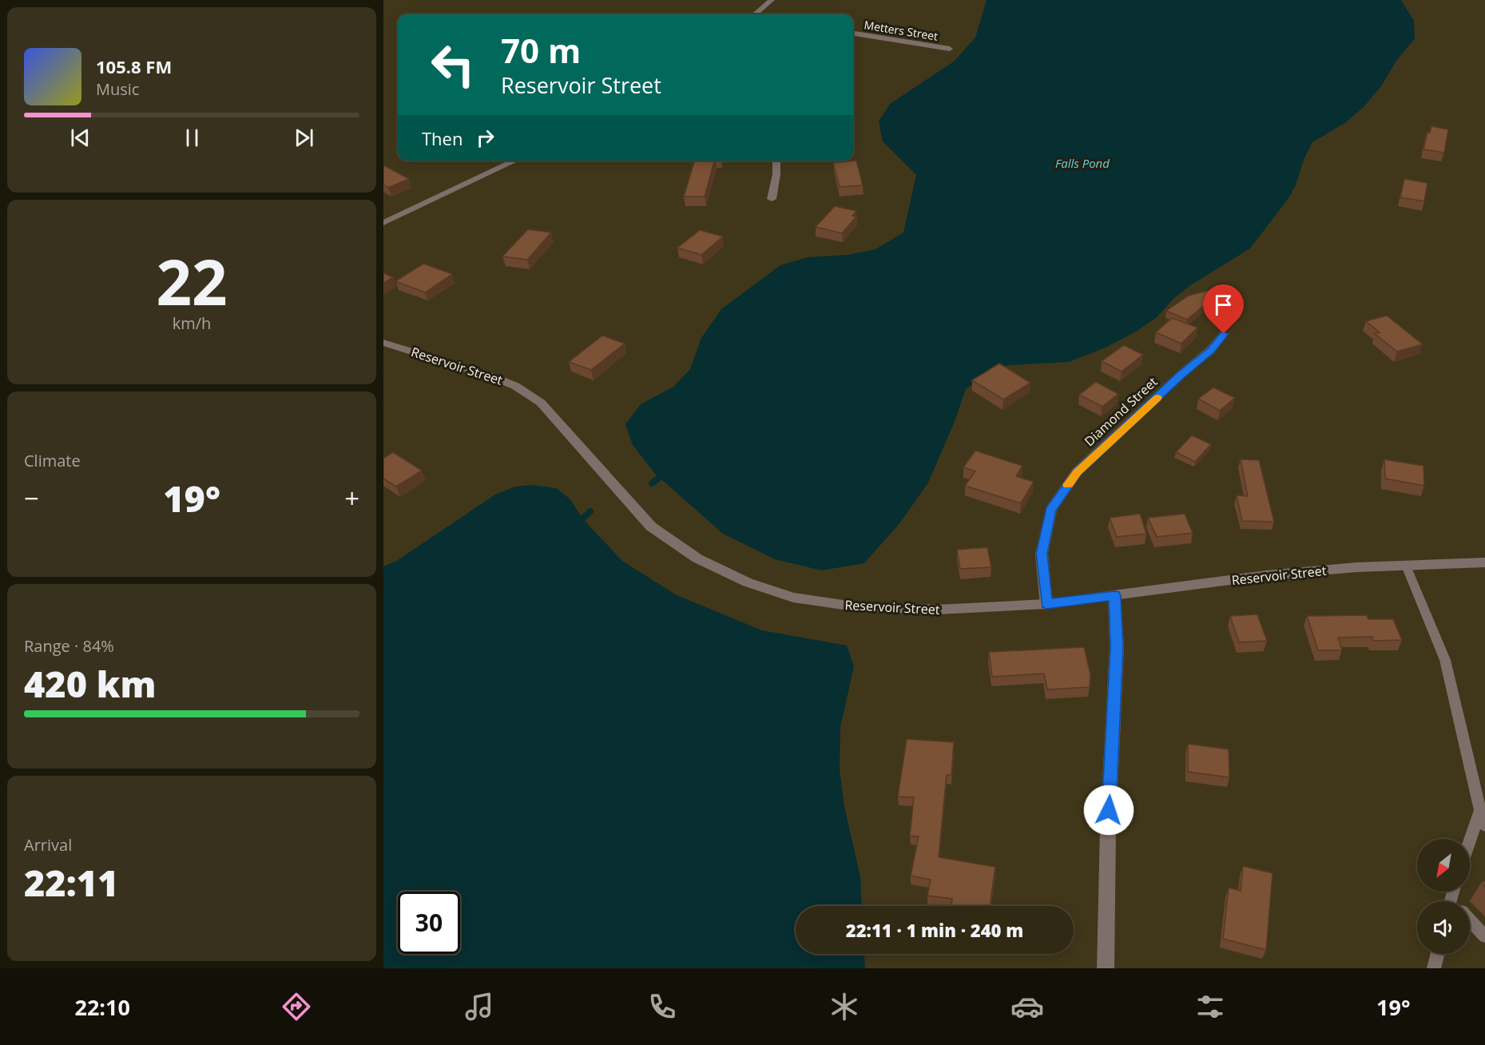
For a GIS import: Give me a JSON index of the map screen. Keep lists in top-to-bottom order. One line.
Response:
{"streets":{"street":["Metters Street","Reservoir Street","Diamond Street"]},"crossings":[["Reservoir Street","Diamond Street"]],"water":["Falls Pond"],"north":"bottom left","page":{"turn":["70 m","Reservoir Street"],"song":["105.8 FM","Music"],"then":"Then","tile":[["22","km/h"],"Climate",["Range · 84%","420 km"],["Arrival","22:11"]],"heat":["−","19°","+"],"limit":"30","trip":"22:11 · 1 min · 240 m","tabs":["22:10","19°"]}}
